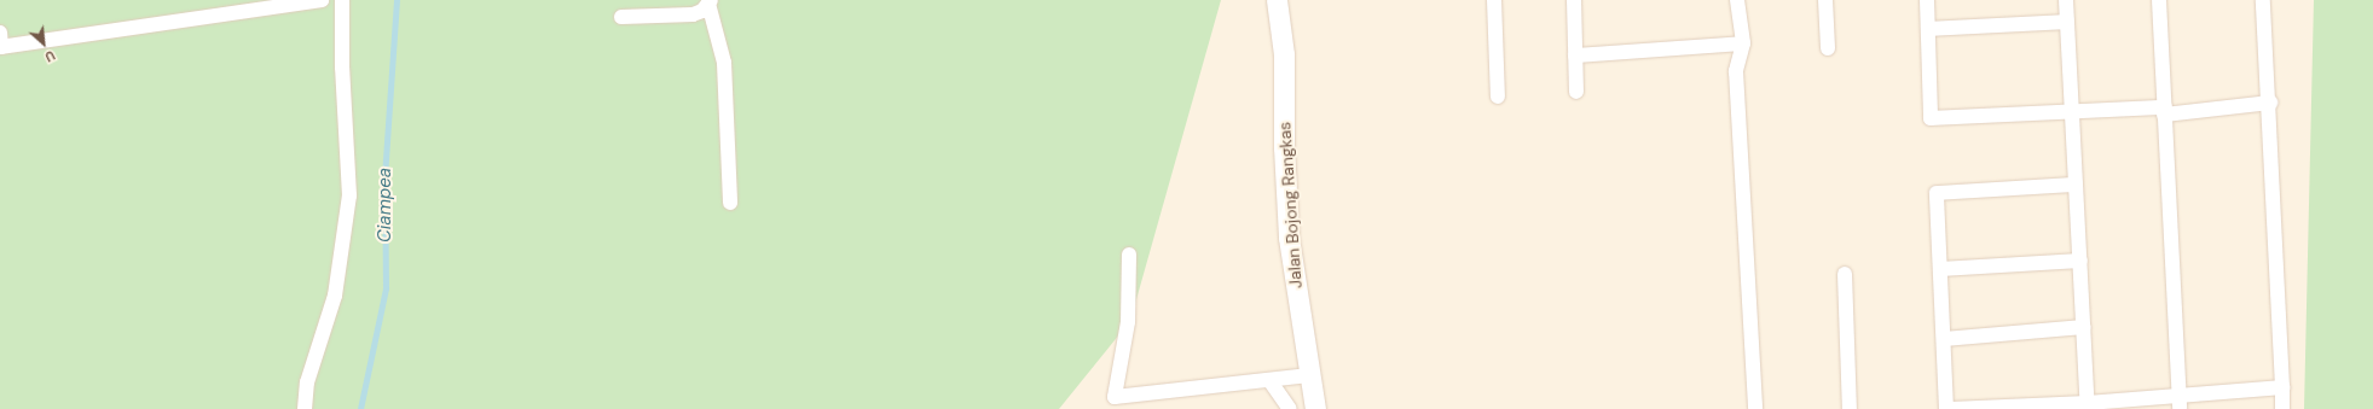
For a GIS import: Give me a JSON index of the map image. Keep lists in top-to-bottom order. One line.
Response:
{"streets":{"main road":["Jalan Bojong Rangkas"]},"water":["Ciampea"],"north":"bottom right"}
